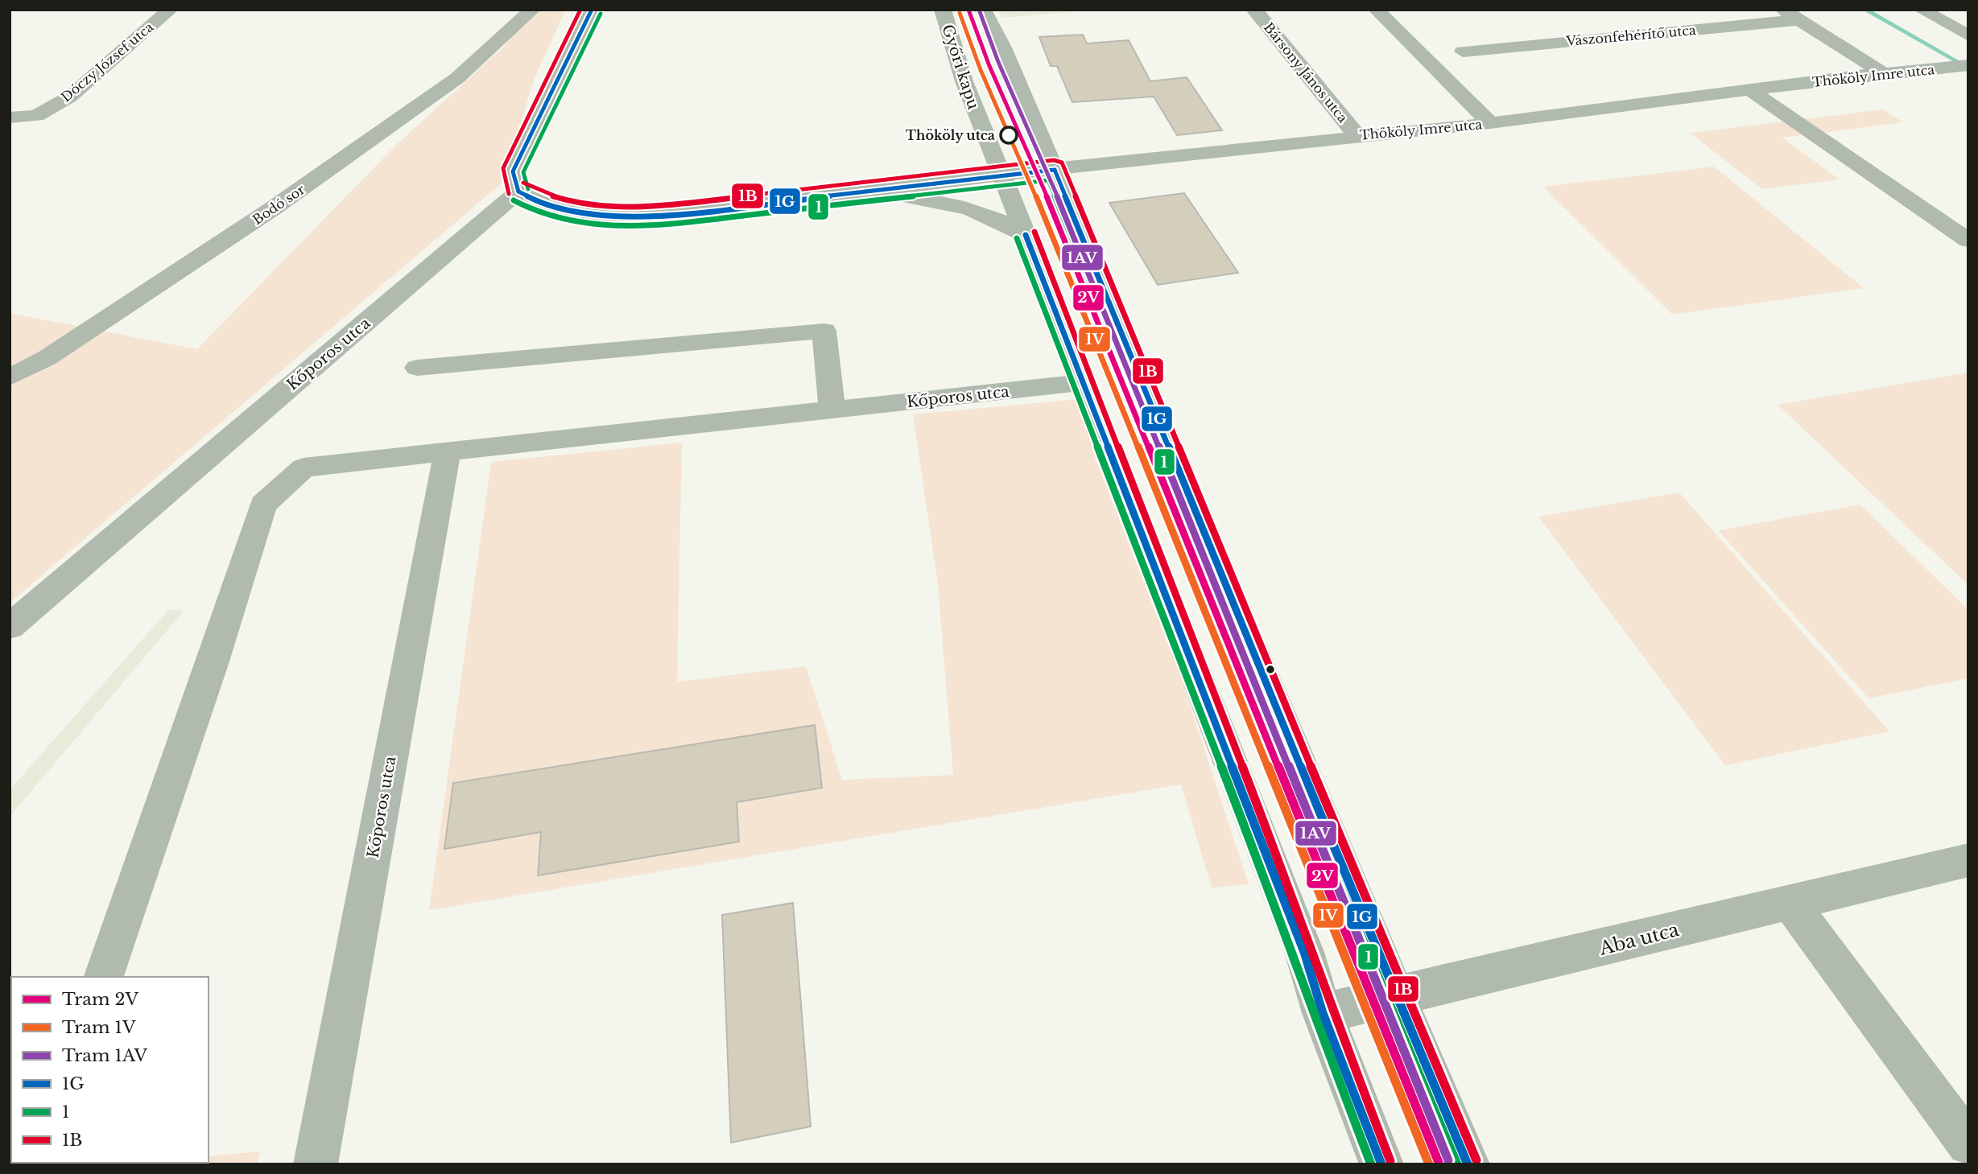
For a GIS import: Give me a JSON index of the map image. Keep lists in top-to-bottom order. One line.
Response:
{"streets":{"street":["Vászonfehérítő utca","Dóczy József utca","Győri kapu","Bársony János utca","Thököly Imre utca","Bodó sor","Kőporos utca","Aba utca"]},"crossings":[["Vászonfehérítő utca","Thököly Imre utca"],["Győri kapu","Thököly Imre utca"],["Győri kapu","Kőporos utca"],["Győri kapu","Aba utca"],["Bársony János utca","Thököly Imre utca"],["Thököly Imre utca","Kőporos utca"]],"places":["Thököly utca"],"lines":["tram line 2V","tram line 1AV","transit line 1G","transit line 1B","tram line 1V","transit line 1"],"legend":["Tram 2V","Tram 1V","Tram 1AV","1G","1","1B"]}
